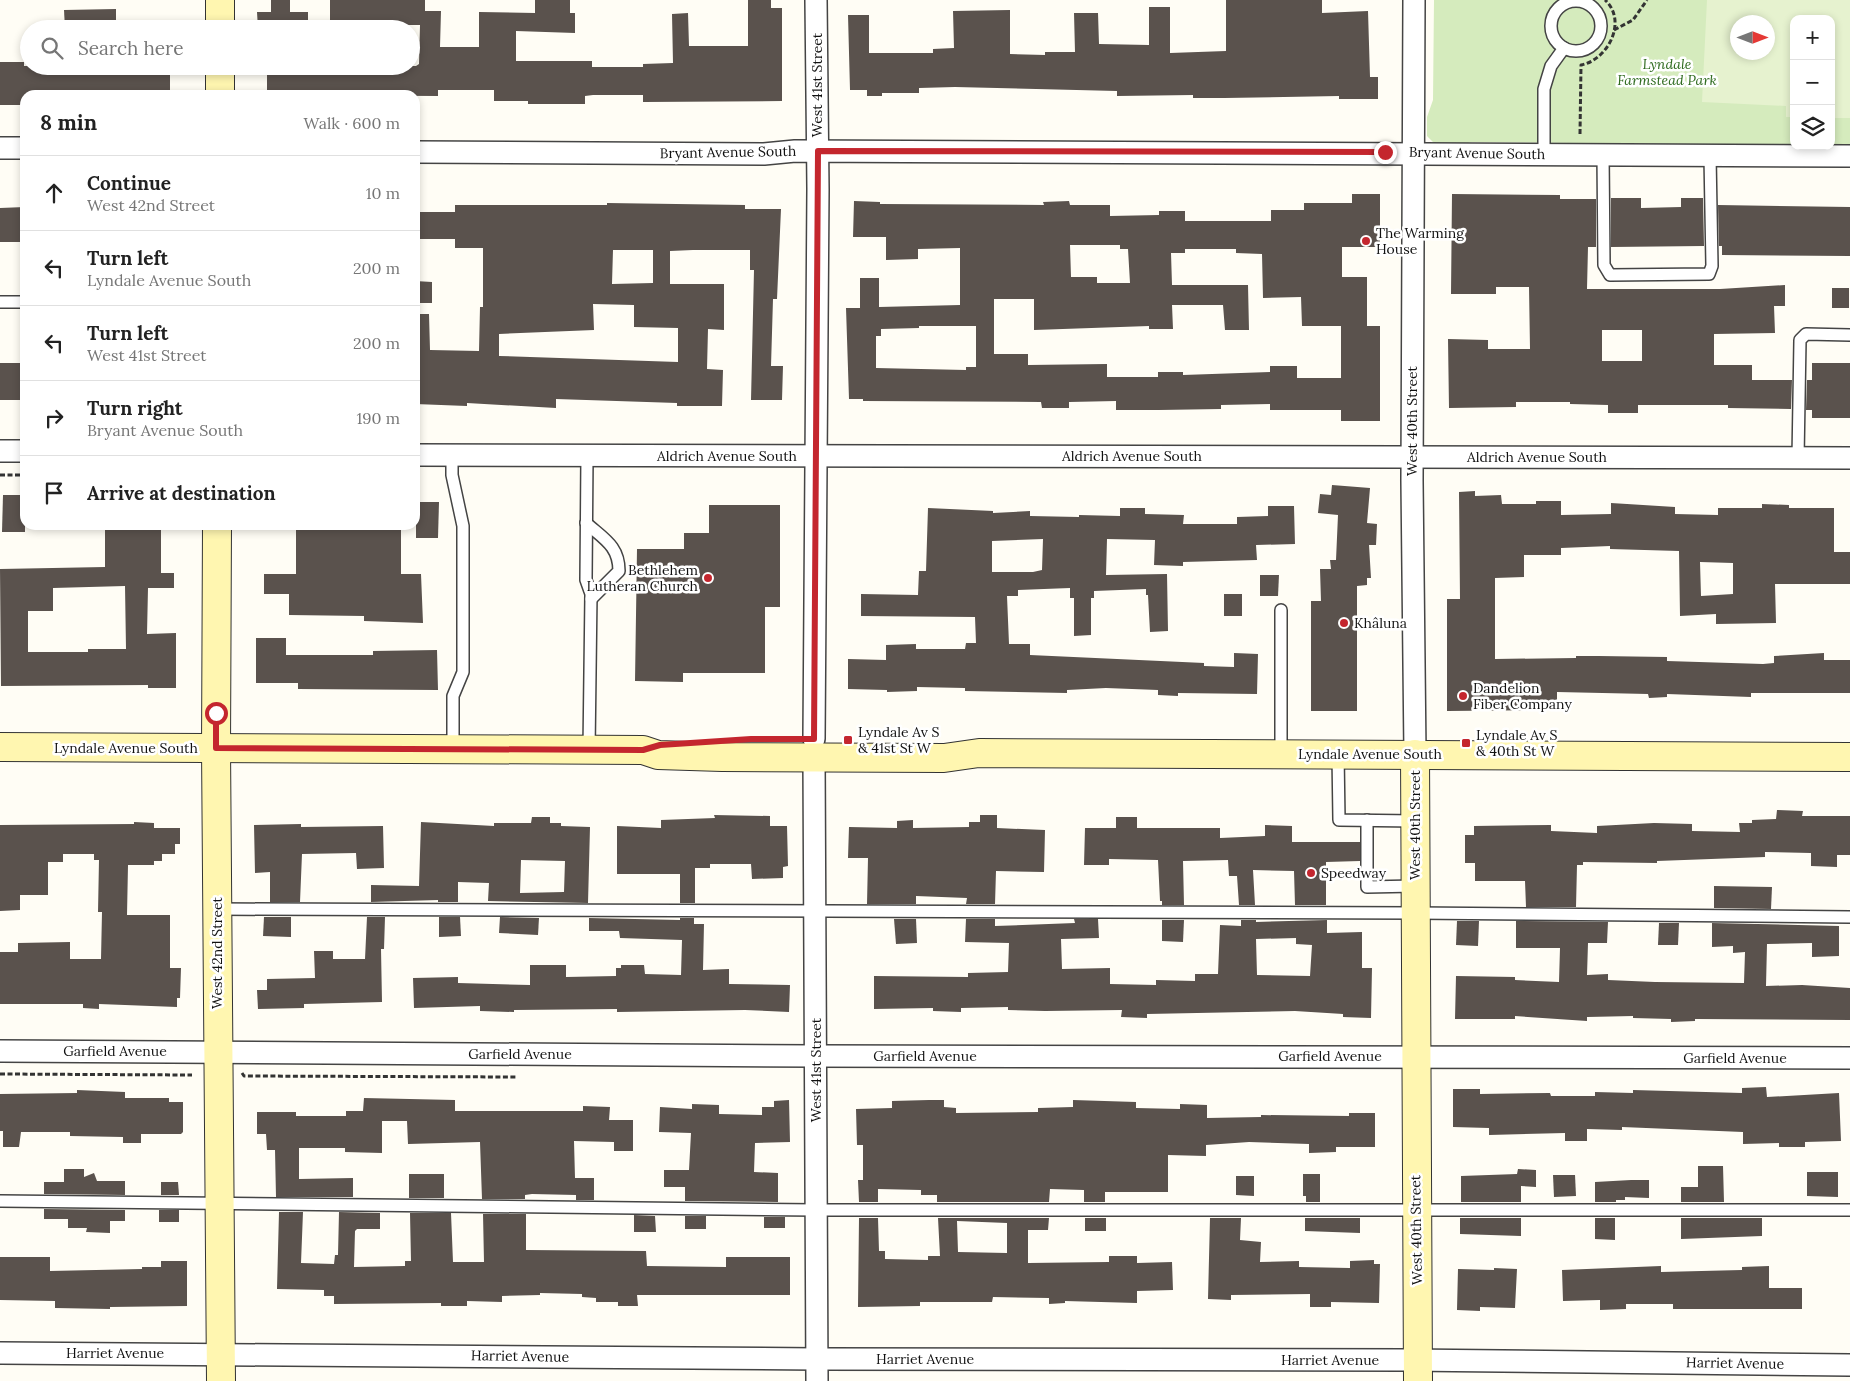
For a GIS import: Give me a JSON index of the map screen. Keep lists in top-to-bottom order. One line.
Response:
{"streets":{"main road":["West 40th Street","Lyndale Avenue South","West 42nd Street"],"street":["West 41st Street","Bryant Avenue South","Aldrich Avenue South","Garfield Avenue","Harriet Avenue"]},"crossings":[["West 41st Street","Bryant Avenue South"],["West 41st Street","Aldrich Avenue South"],["West 41st Street","Lyndale Avenue South"],["West 41st Street","Garfield Avenue"],["West 41st Street","Harriet Avenue"],["Bryant Avenue South","West 40th Street"],["West 40th Street","Aldrich Avenue South"],["West 40th Street","Lyndale Avenue South"],["West 40th Street","Garfield Avenue"],["West 40th Street","Harriet Avenue"],["Lyndale Avenue South","West 42nd Street"],["West 42nd Street","Garfield Avenue"],["West 42nd Street","Harriet Avenue"]],"parks":["Lyndale Farmstead Park"],"places":{"other":["The Warming House","Bethlehem Lutheran Church","Khâluna","Dandelion Fiber Company","Speedway"],"transit":["Lyndale Av S & 41st St W","Lyndale Av S & 40th St W"]},"north":"right","page":{"map_buttons":["+","−"],"search":"Search here","heading":["8 min","Walk · 600 m"],"list":[["Continue","West 42nd Street","10 m"],["Turn left","Lyndale Avenue South","200 m"],["Turn left","West 41st Street","200 m"],["Turn right","Bryant Avenue South","190 m"],"Arrive at destination"]}}
